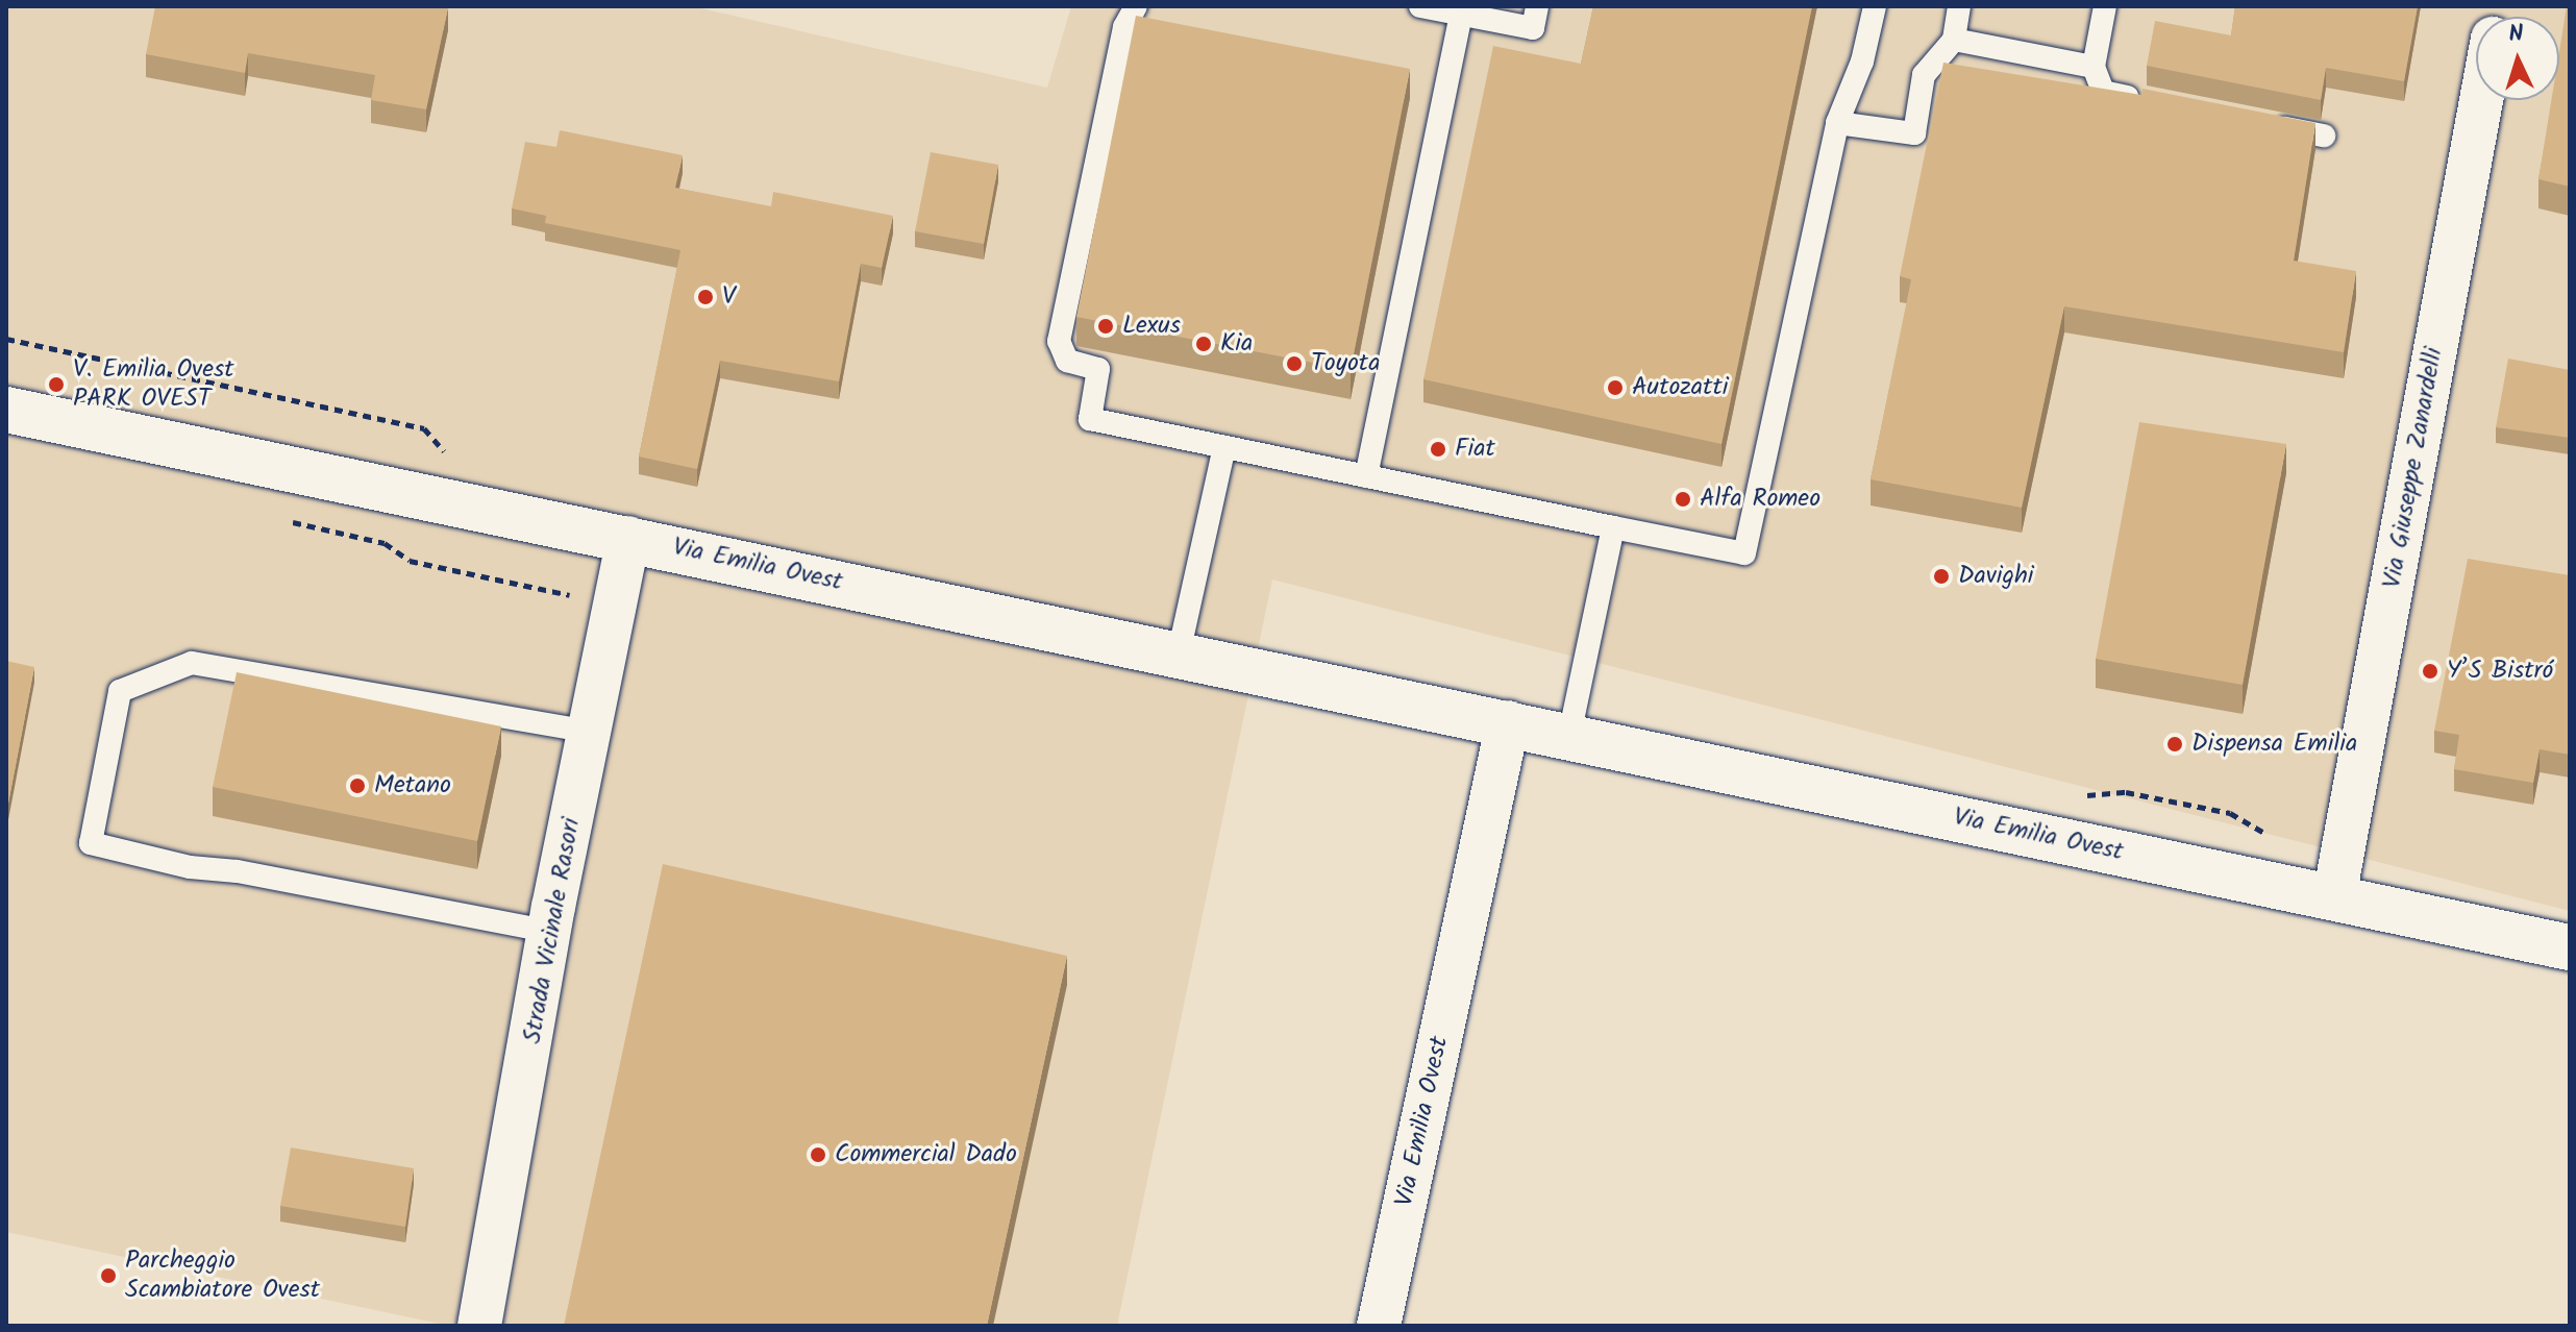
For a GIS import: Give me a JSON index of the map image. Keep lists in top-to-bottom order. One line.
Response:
{"streets":{"main road":["Via Emilia Ovest"],"street":["Via Giuseppe Zanardelli","Strada Vicinale Rasori"]},"crossings":[["Via Giuseppe Zanardelli","Via Emilia Ovest"],["Via Emilia Ovest","Strada Vicinale Rasori"]],"places":["V","Lexus","Kia","Toyota","V. Emilia Ovest PARK OVEST","Autozatti","Fiat","Alfa Romeo","Davighi","Y’S Bistró","Dispensa Emilia","Metano","Commercial Dado","Parcheggio Scambiatore Ovest"],"north":"top"}
